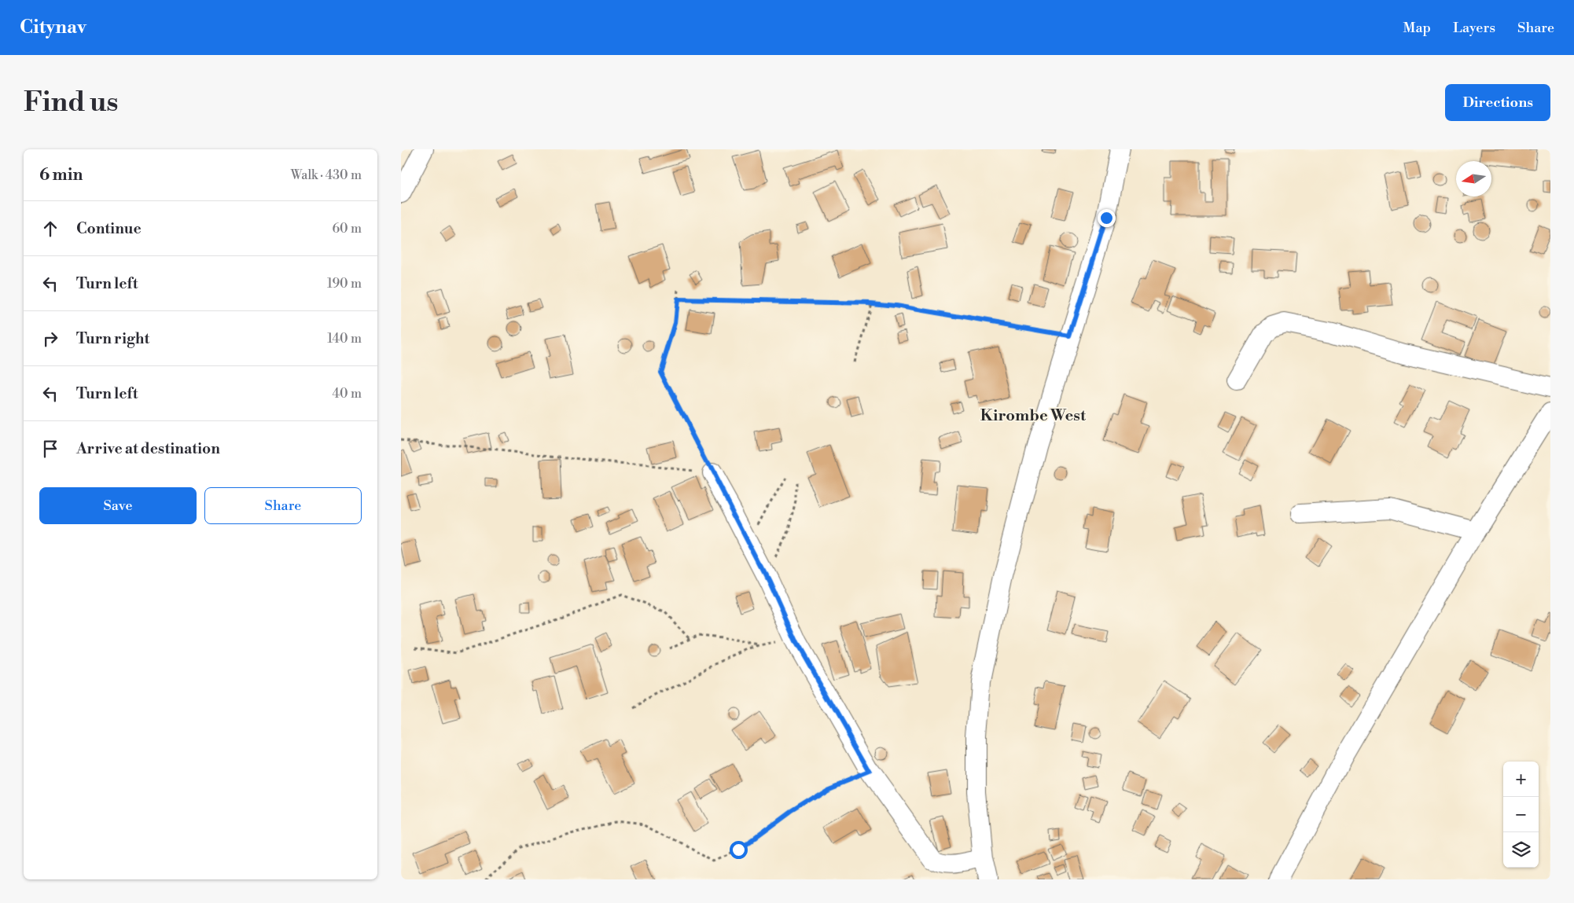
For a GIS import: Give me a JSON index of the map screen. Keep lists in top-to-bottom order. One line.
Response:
{"districts":["Kirombe West"],"north":"left","page":{"header":"Citynav","nav":["Map","Layers","Share"],"buttons":["Directions",["Save","Share"]],"title":"Find us","heading":["6 min","Walk · 430 m"],"list":[["Continue","60 m"],["Turn left","190 m"],["Turn right","140 m"],["Turn left","40 m"],"Arrive at destination"],"map_buttons":["+","−"]}}
